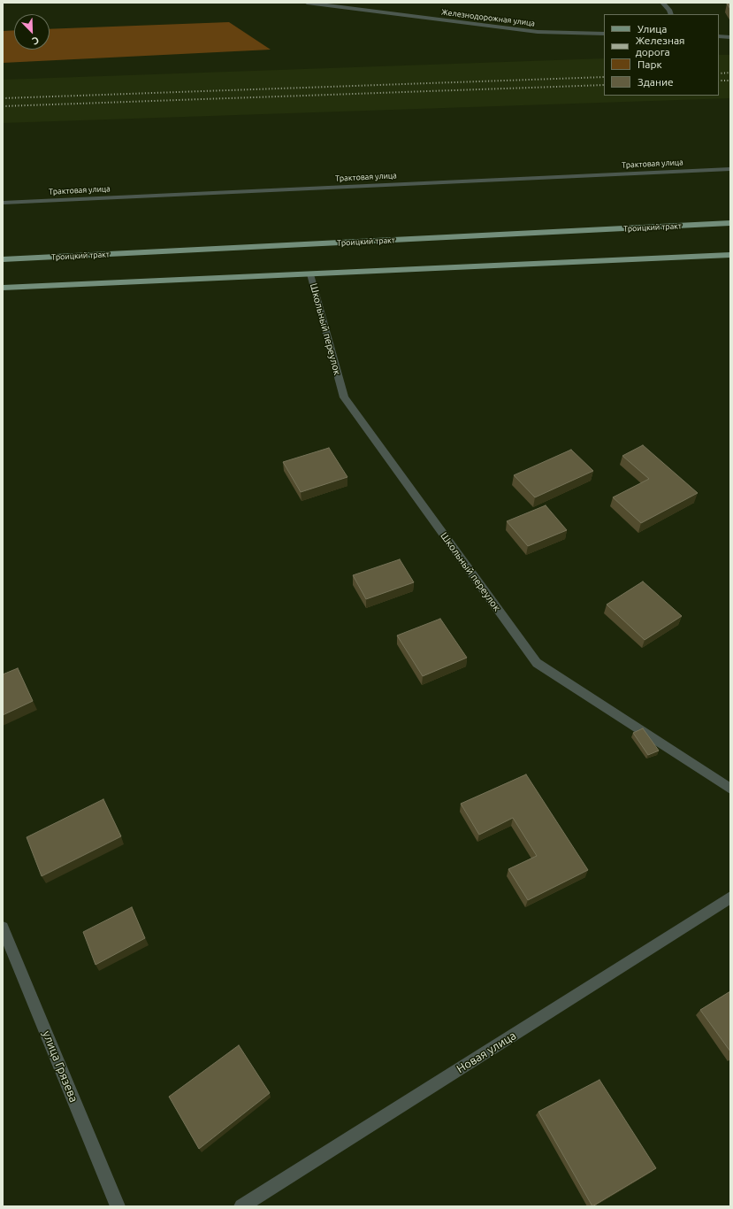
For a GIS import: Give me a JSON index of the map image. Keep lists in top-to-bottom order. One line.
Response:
{"streets":{"main road":["Троицкий тракт"],"street":["Железнодорожная улица","Трактовая улица","Школьный переулок","Новая улица","улица Грязева"]},"legend":["Улица","Железная дорога","Парк","Здание"],"north":"bottom right"}
